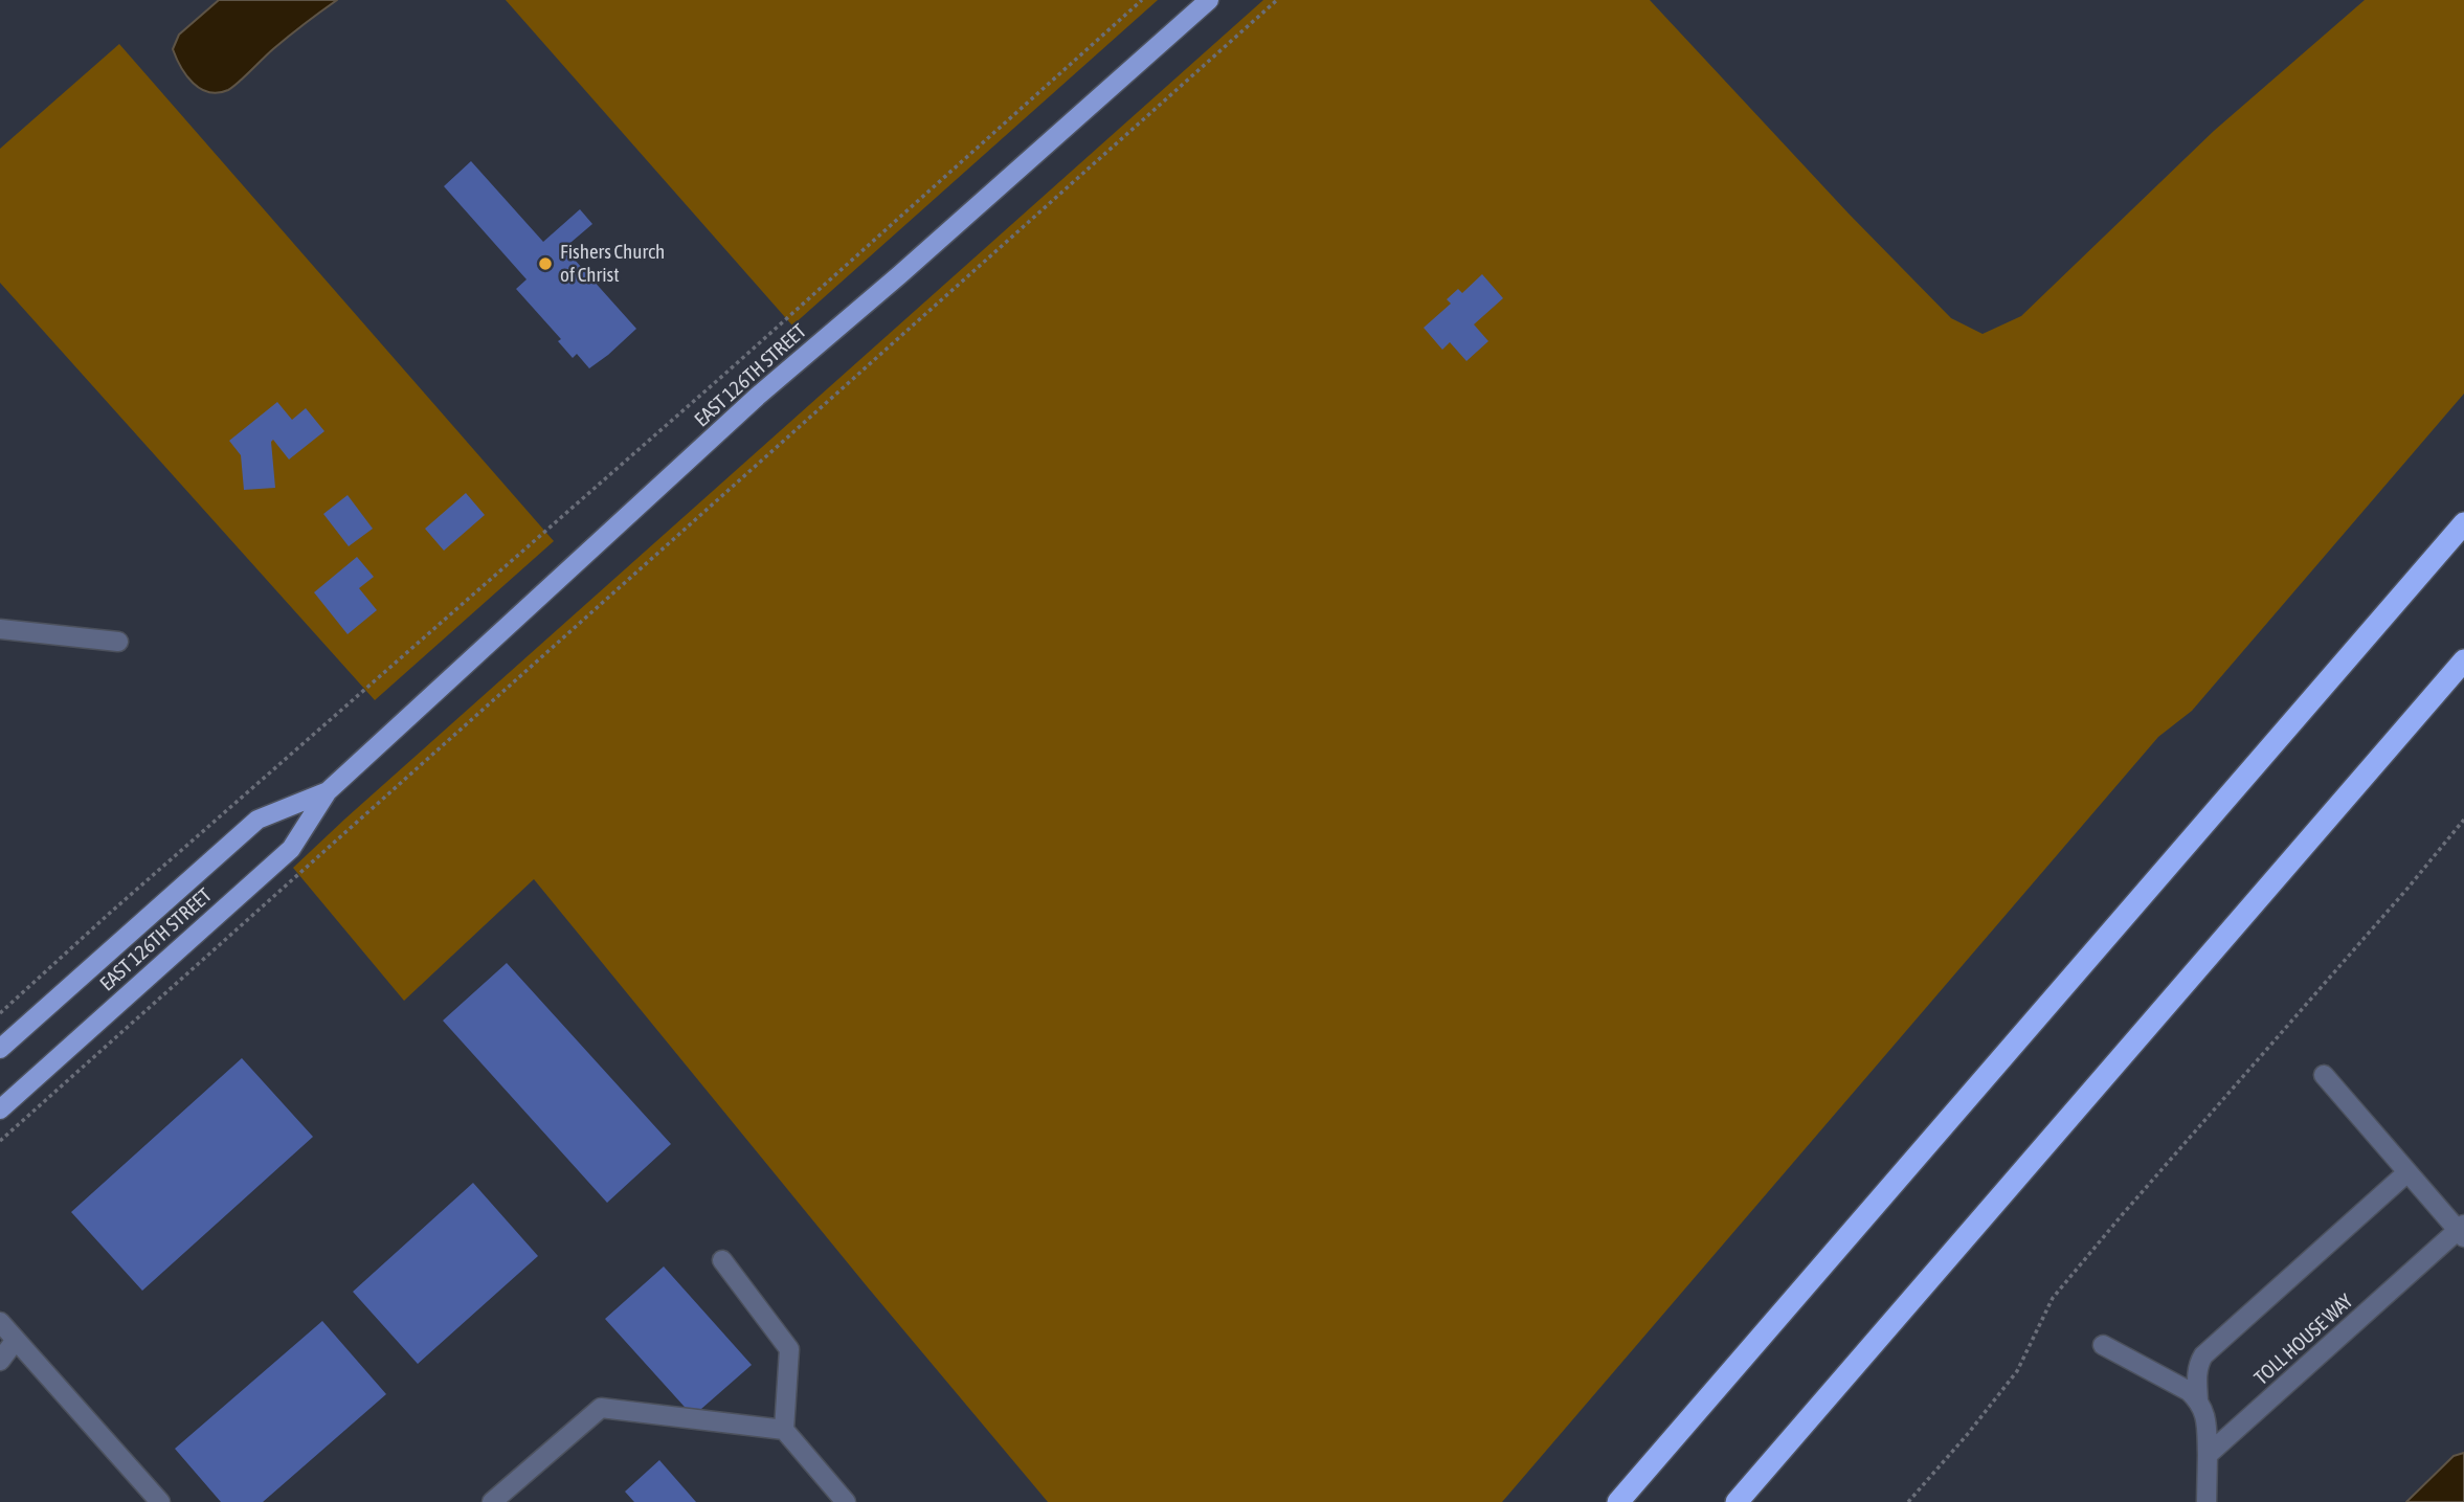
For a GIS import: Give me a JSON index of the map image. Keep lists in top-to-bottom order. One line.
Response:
{"streets":{"main road":["EAST 126TH STREET"],"street":["TOLL HOUSE WAY"]},"places":["Fishers Church of Christ"]}
